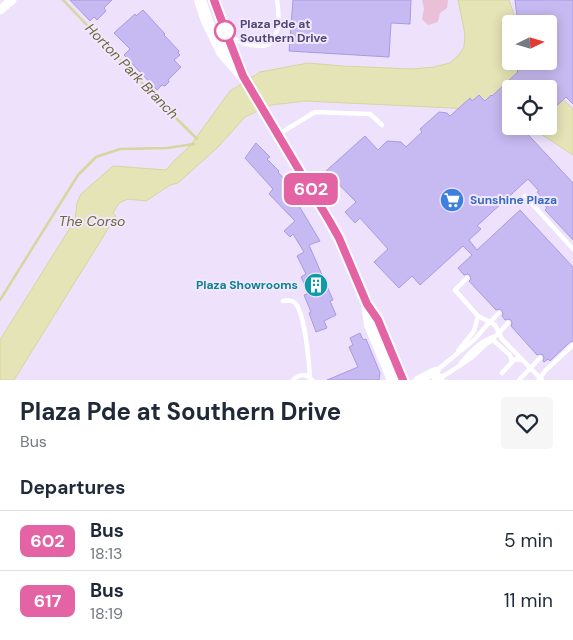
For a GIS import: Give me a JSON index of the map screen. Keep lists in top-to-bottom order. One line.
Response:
{"water":["Horton Park Branch","The Corso"],"places":{"other":["Plaza Pde at Southern Drive"],"supermarket":["Sunshine Plaza"],"building":["Plaza Showrooms"]},"lines":["bus line 602"],"north":"right","page":{"on_map":"602","heading":[["Plaza Pde at Southern Drive","Bus"],"Departures"],"list":[{"mark":"602","name":"Bus","note":"18:13","value":"5 min"},{"mark":"617","name":"Bus","note":"18:19","value":"11 min"}]}}
